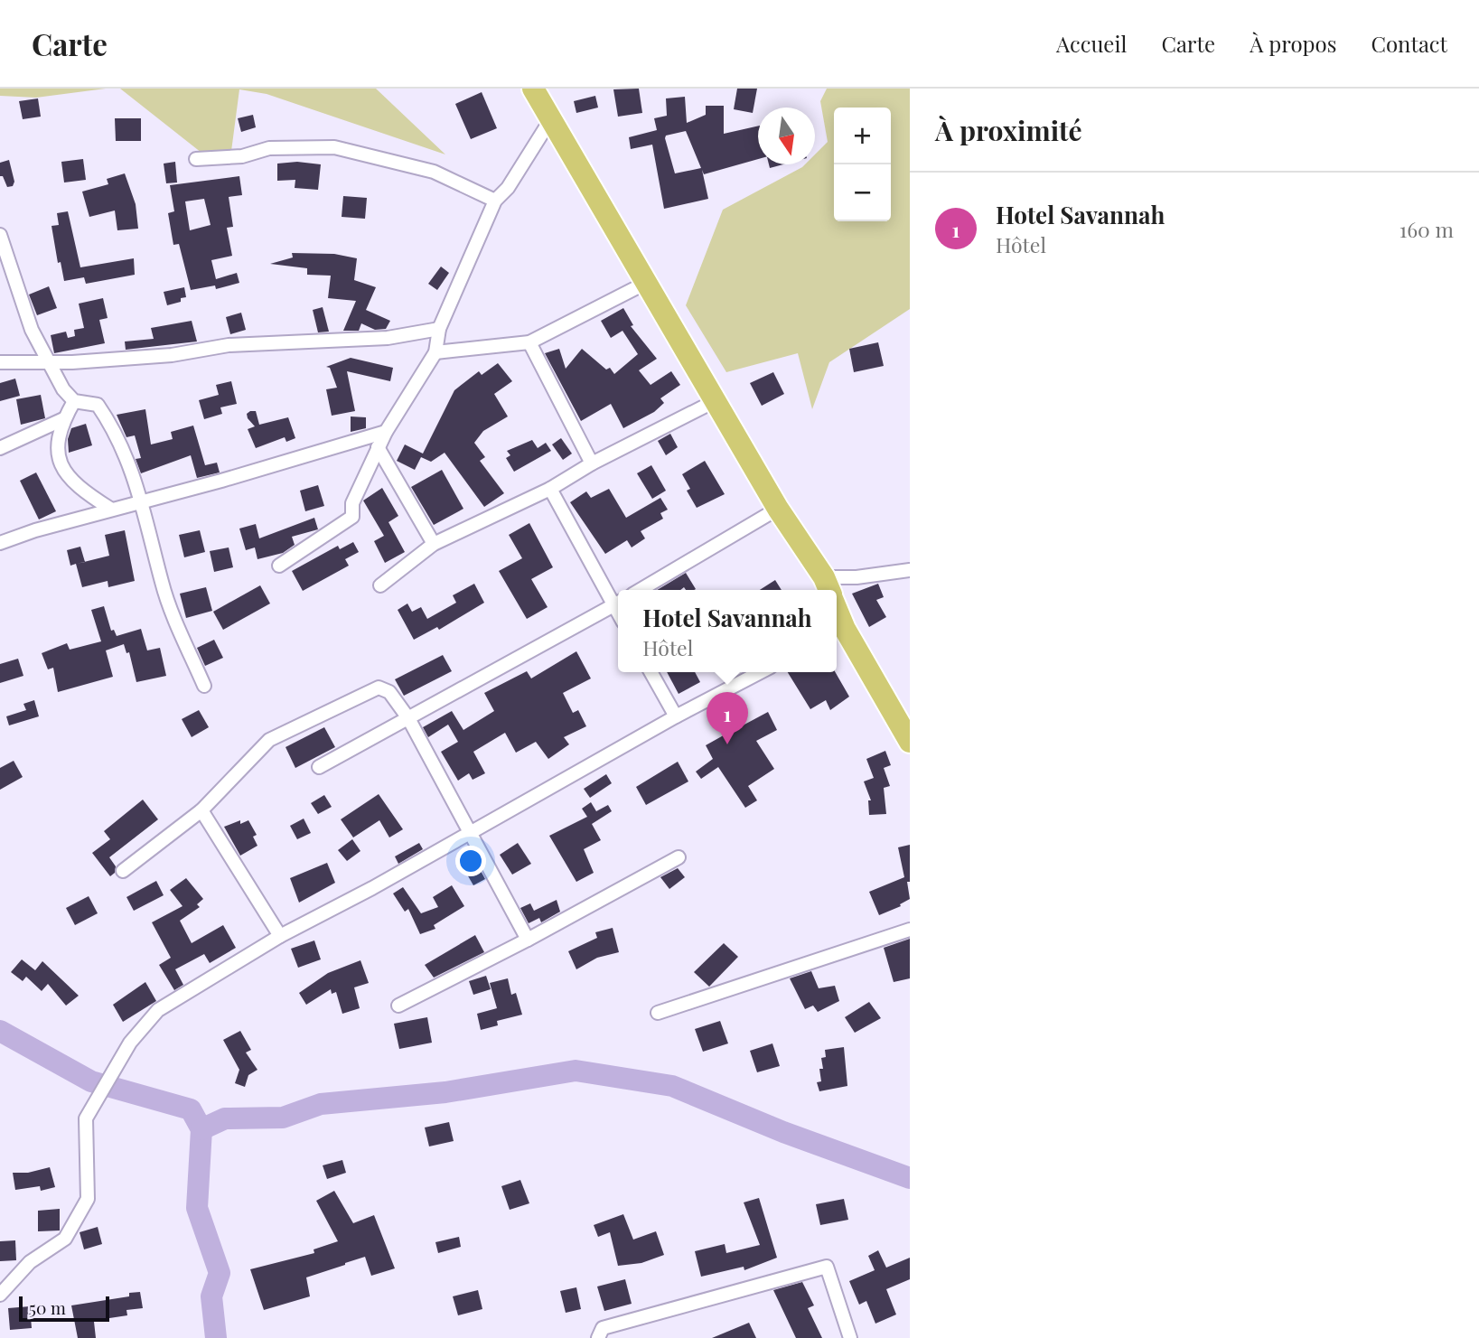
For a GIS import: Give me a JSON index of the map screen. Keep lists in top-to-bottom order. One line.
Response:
{"scale_bar":"50 m","north":"bottom","page":{"header":"Carte","nav":["Accueil","Carte","À propos","Contact"],"heading":"À proximité","map_buttons":["+","−"],"list":[{"mark":"1","name":"Hotel Savannah","note":"Hôtel","value":"160 m"}],"popup":["Hotel Savannah","Hôtel"],"pins":"1","scale":"50 m"}}
